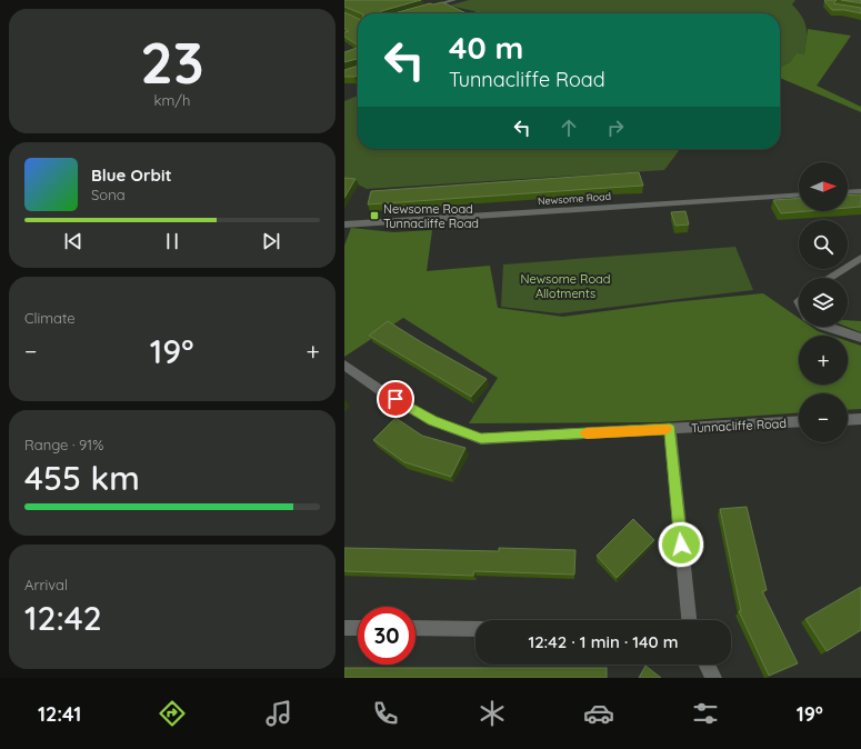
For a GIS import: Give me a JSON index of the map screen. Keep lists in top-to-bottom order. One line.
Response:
{"streets":{"street":["Newsome Road","Tunnacliffe Road"]},"parks":["Newsome Road Allotments"],"places":{"transit":["Newsome Road Tunnacliffe Road"]},"north":"right","page":{"tile":[["23","km/h"],"Climate",["Range · 91%","455 km"],["Arrival","12:42"]],"turn":["40 m","Tunnacliffe Road"],"song":["Blue Orbit","Sona"],"map_buttons":["+","−"],"heat":["−","19°","+"],"limit":"30","trip":"12:42 · 1 min · 140 m","tabs":["12:41","19°"]}}
